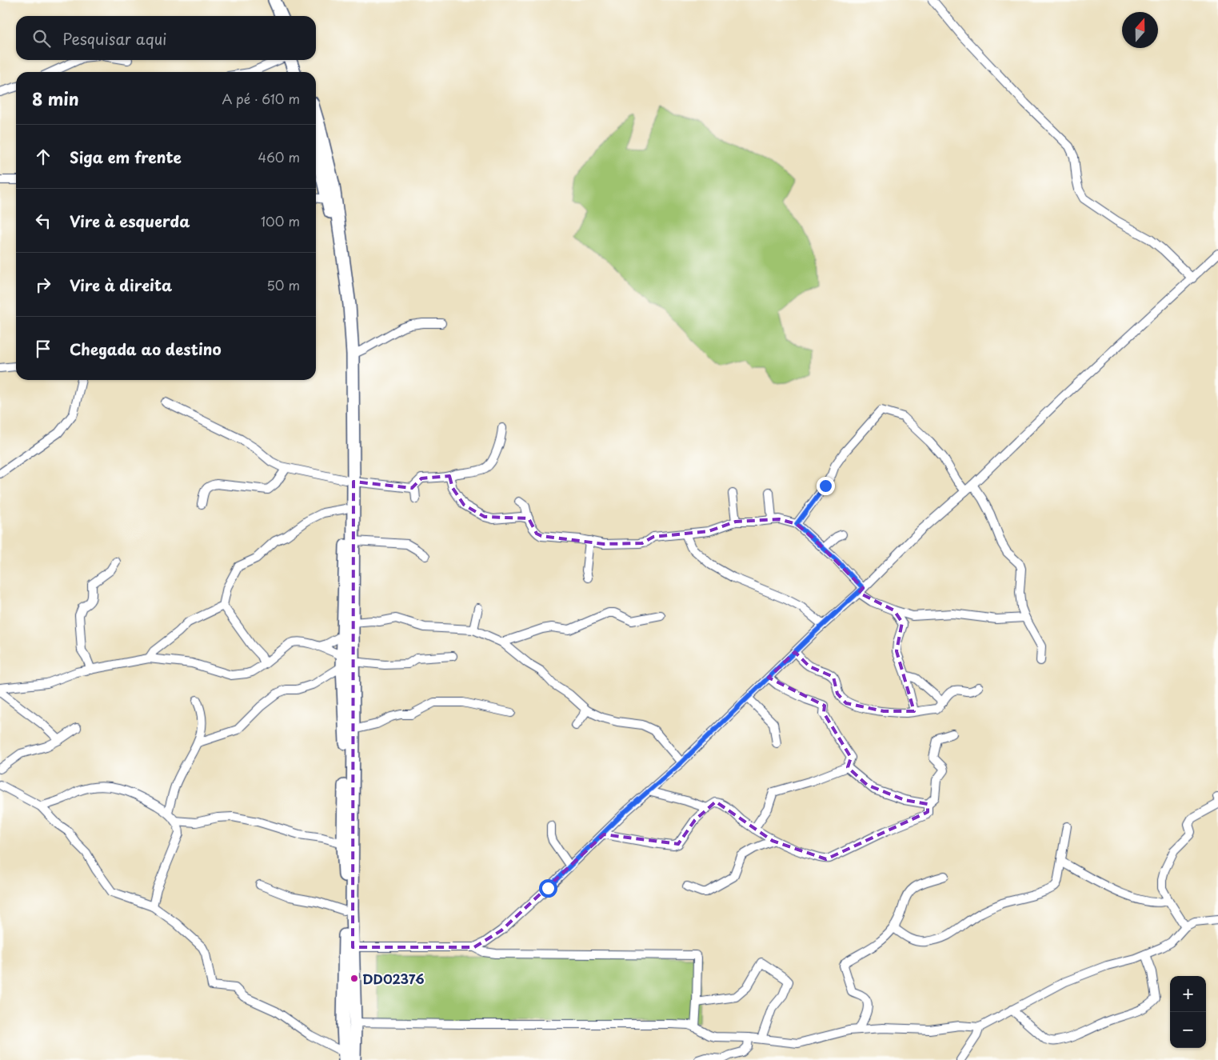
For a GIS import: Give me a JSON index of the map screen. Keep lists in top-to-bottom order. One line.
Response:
{"places":["DD02376"],"north":"top","page":{"search":"Pesquisar aqui","heading":["8 min","A pé · 610 m"],"list":[["Siga em frente","460 m"],["Vire à esquerda","100 m"],["Vire à direita","50 m"],"Chegada ao destino"],"map_buttons":["+","−"]}}
